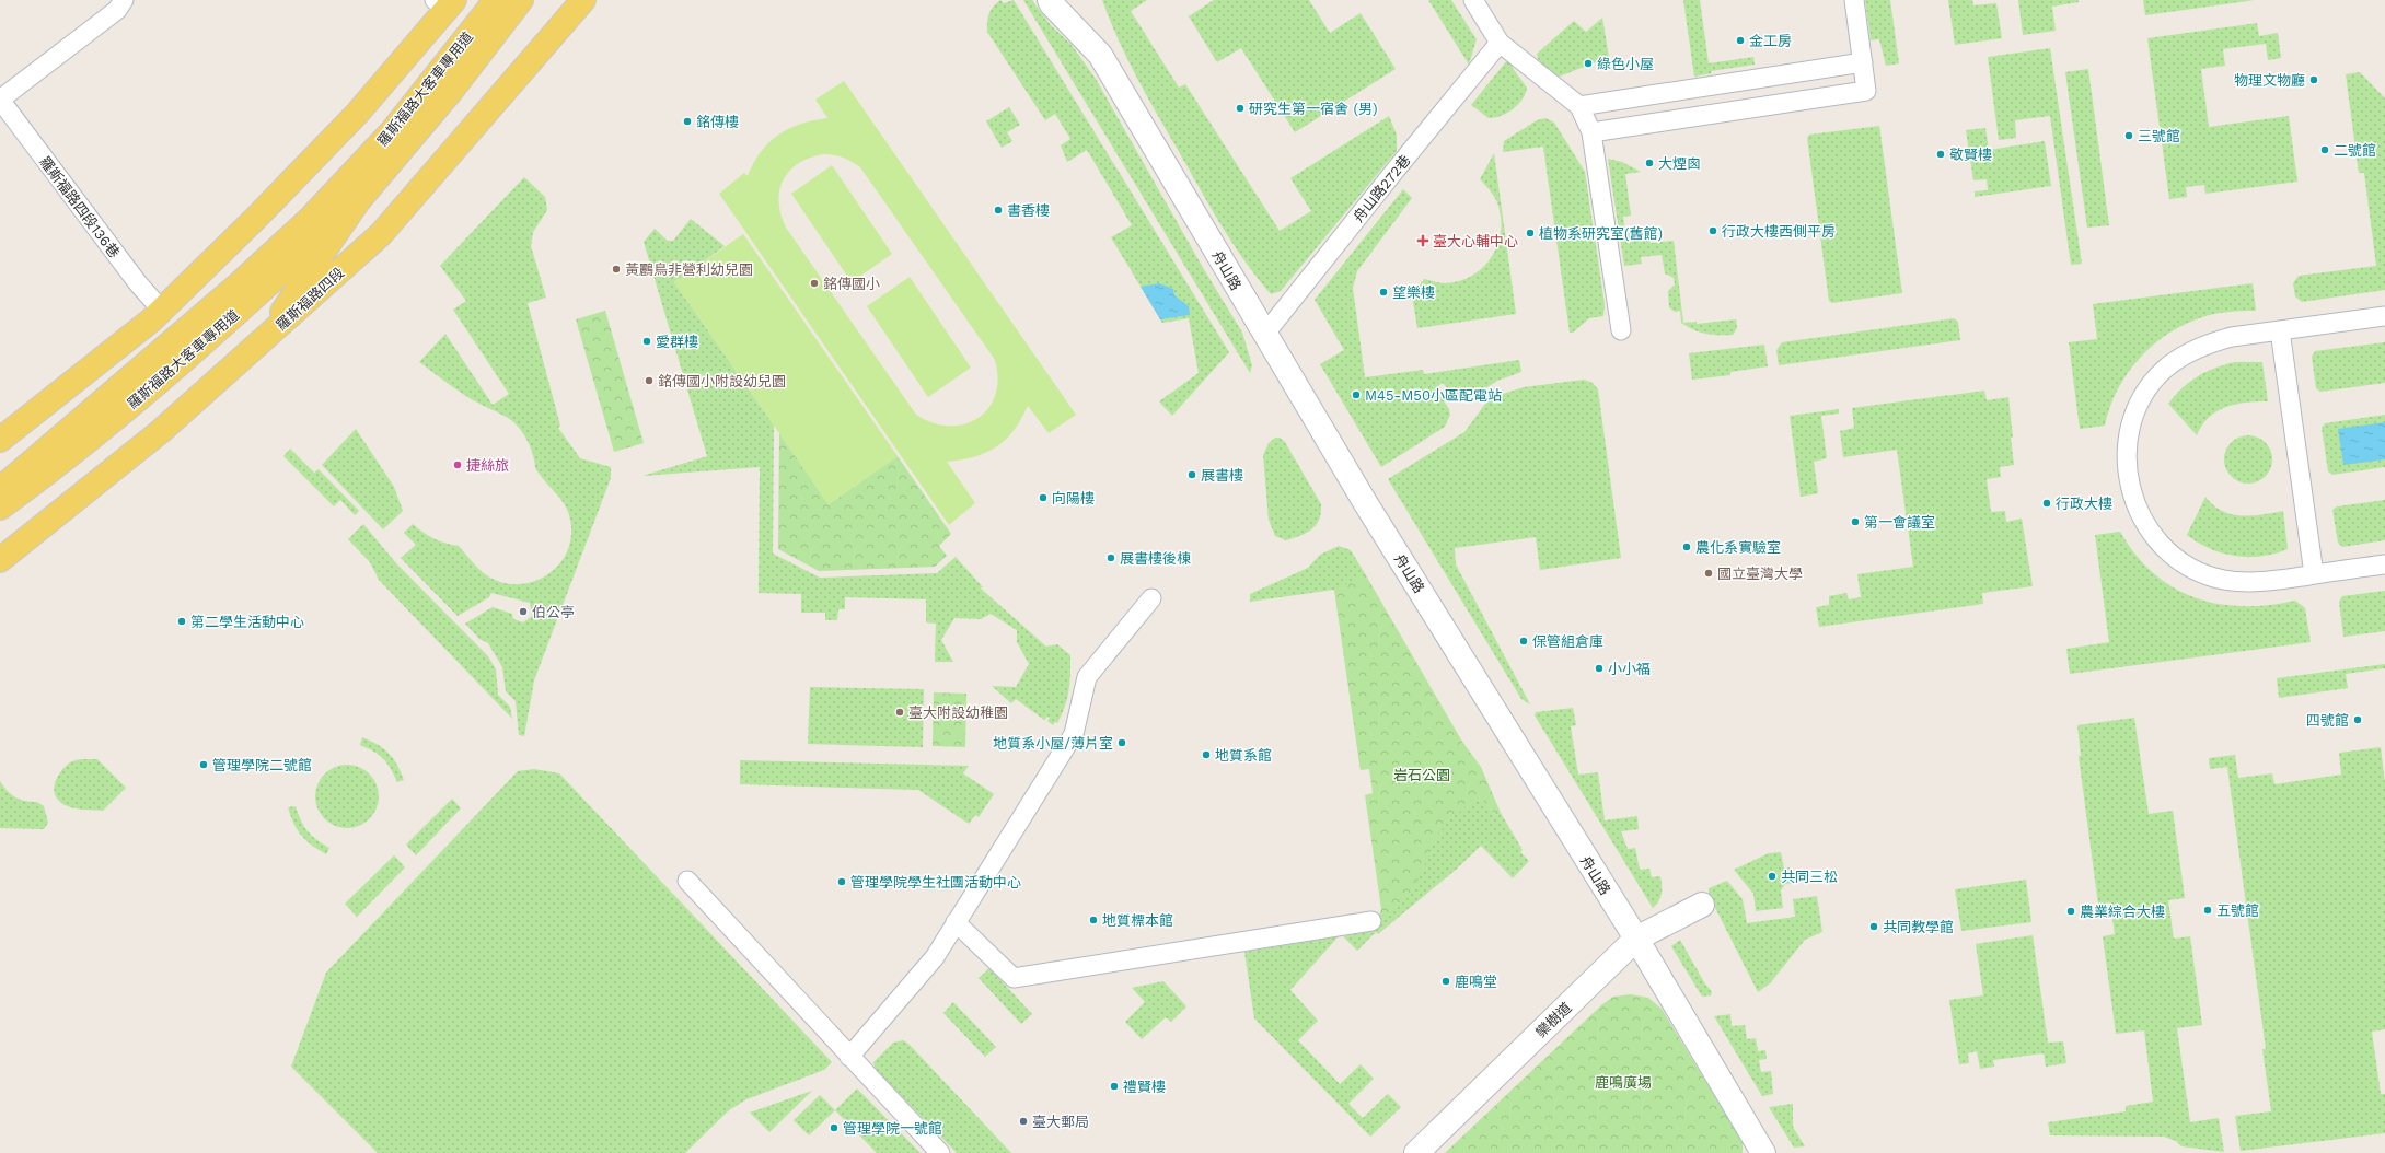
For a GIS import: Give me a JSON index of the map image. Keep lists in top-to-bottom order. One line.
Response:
{"streets":{"main road":["羅斯福路大客車專用道","羅斯福路四段"],"street":["舟山路","欒樹道"],"lane":["舟山路272巷","羅斯福路四段136巷"]},"crossings":[["羅斯福路大客車專用道","羅斯福路四段136巷"],["羅斯福路大客車專用道","羅斯福路四段"],["舟山路272巷","舟山路"],["舟山路","欒樹道"]],"parks":["岩石公園","鹿鳴廣場"],"places":{"other":["金工房","綠色小屋","物理文物廳","研究生第一宿舍 (男)","銘傳樓","三號館","二號館","敬賢樓","大煙囪","書香樓","行政大樓西側平房","植物系研究室(舊館)","黃鸝鳥非營利幼兒園","銘傳國小","望樂樓","愛群樓","銘傳國小附設幼兒園","M45-M50小區配電站","捷絲旅","展書樓","向陽樓","行政大樓","第一會議室","農化系實驗室","展書樓後棟","國立臺灣大學","伯公亭","第二學生活動中心","保管組倉庫","小小福","臺大附設幼稚園","四號館","地質系小屋/薄片室","地質系館","管理學院二號館","共同三松","管理學院學生社團活動中心","五號館","農業綜合大樓","地質標本館","共同教學館","鹿鳴堂","禮賢樓","臺大郵局","管理學院一號館"],"health":["臺大心輔中心"]}}
